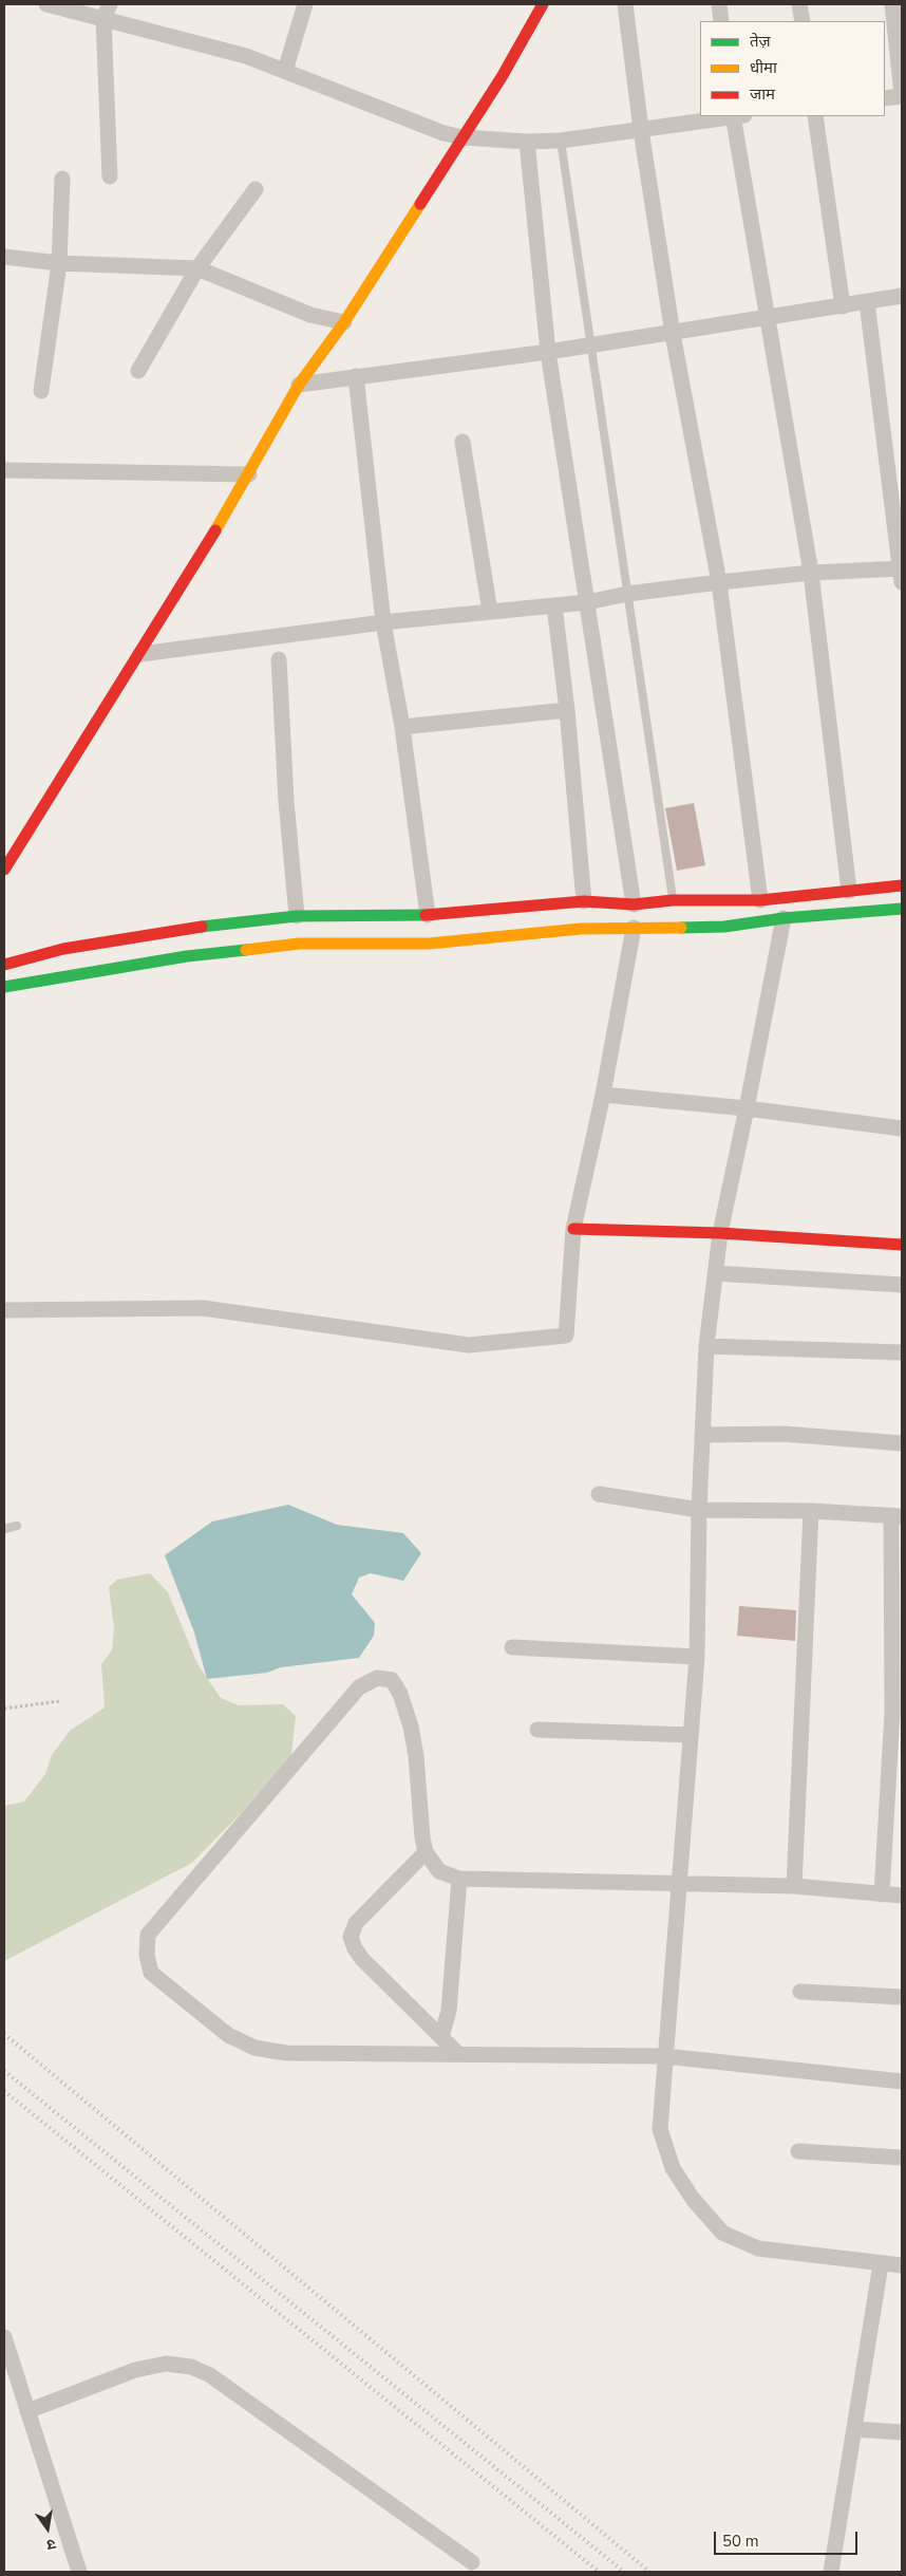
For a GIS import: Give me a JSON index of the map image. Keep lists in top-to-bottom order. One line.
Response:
{"legend":["तेज़","धीमा","जाम"],"scale_bar":"50 m","north":"bottom"}
